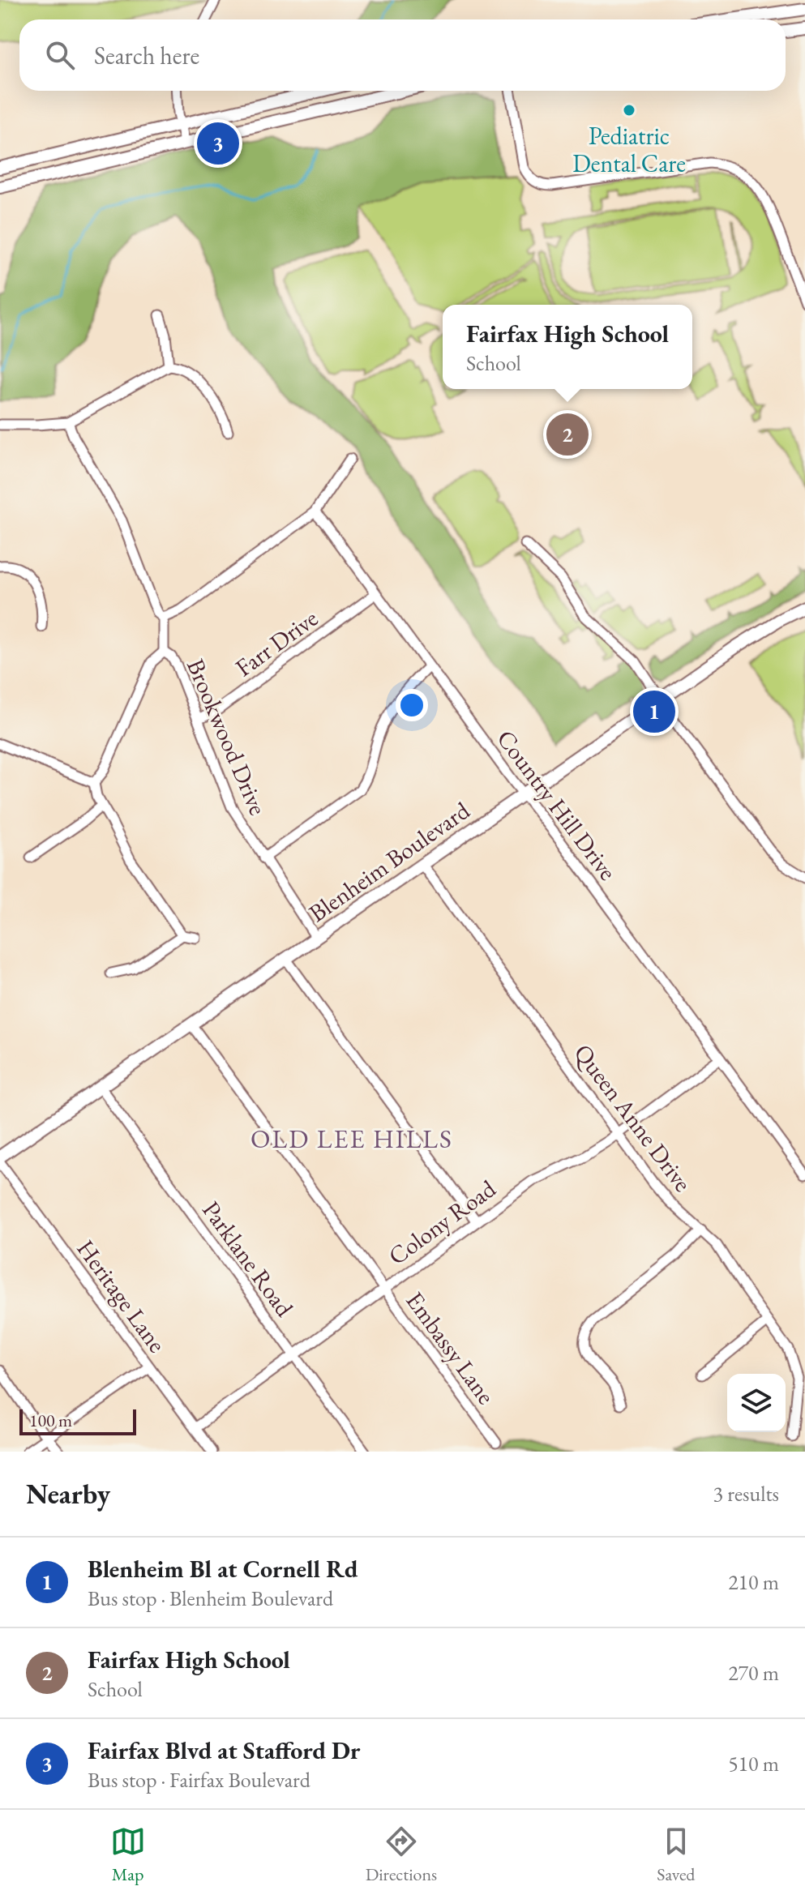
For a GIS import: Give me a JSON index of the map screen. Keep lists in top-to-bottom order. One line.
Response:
{"streets":{"main road":["Blenheim Boulevard"],"street":["Farr Drive","Brookwood Drive","Country Hill Drive","Queen Anne Drive","Colony Road","Parklane Road","Heritage Lane","Embassy Lane"]},"crossings":[["Farr Drive","Brookwood Drive"],["Farr Drive","Country Hill Drive"],["Brookwood Drive","Blenheim Boulevard"],["Country Hill Drive","Blenheim Boulevard"],["Country Hill Drive","Colony Road"],["Blenheim Boulevard","Queen Anne Drive"],["Blenheim Boulevard","Parklane Road"],["Blenheim Boulevard","Embassy Lane"],["Queen Anne Drive","Colony Road"],["Colony Road","Parklane Road"],["Colony Road","Heritage Lane"],["Colony Road","Embassy Lane"]],"districts":["OLD LEE HILLS"],"places":["Pediatric Dental Care"],"scale_bar":"100 m","page":{"search":"Search here","pins":["3","2","1"],"popup":["Fairfax High School","School"],"scale":"100 m","heading":["Nearby","3 results"],"list":[{"mark":"1","name":"Blenheim Bl at Cornell Rd","note":"Bus stop · Blenheim Boulevard","value":"210 m"},{"mark":"2","name":"Fairfax High School","note":"School","value":"270 m"},{"mark":"3","name":"Fairfax Blvd at Stafford Dr","note":"Bus stop · Fairfax Boulevard","value":"510 m"}],"nav":["Map","Directions","Saved"]}}
